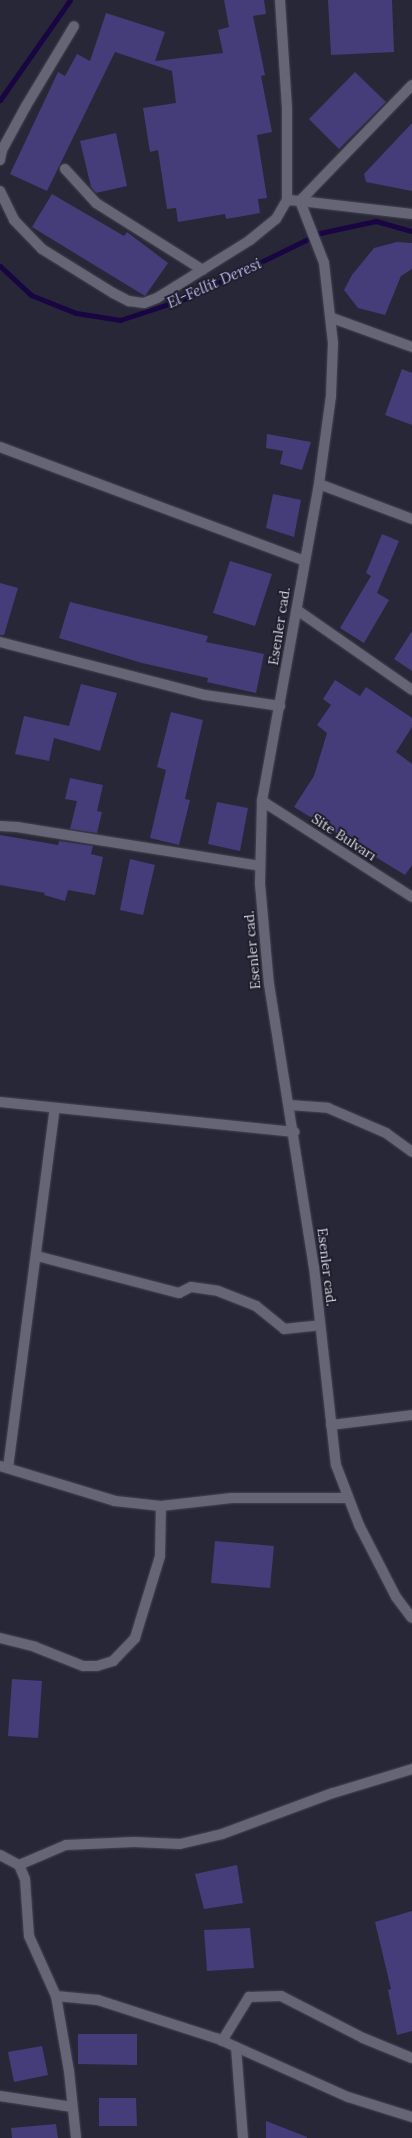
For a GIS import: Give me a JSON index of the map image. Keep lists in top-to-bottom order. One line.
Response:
{"streets":{"street":["Esenler cad.","Site Bulvarı"]},"crossings":[["Esenler cad.","Site Bulvarı"]],"water":["El-Fellit Deresi"]}
